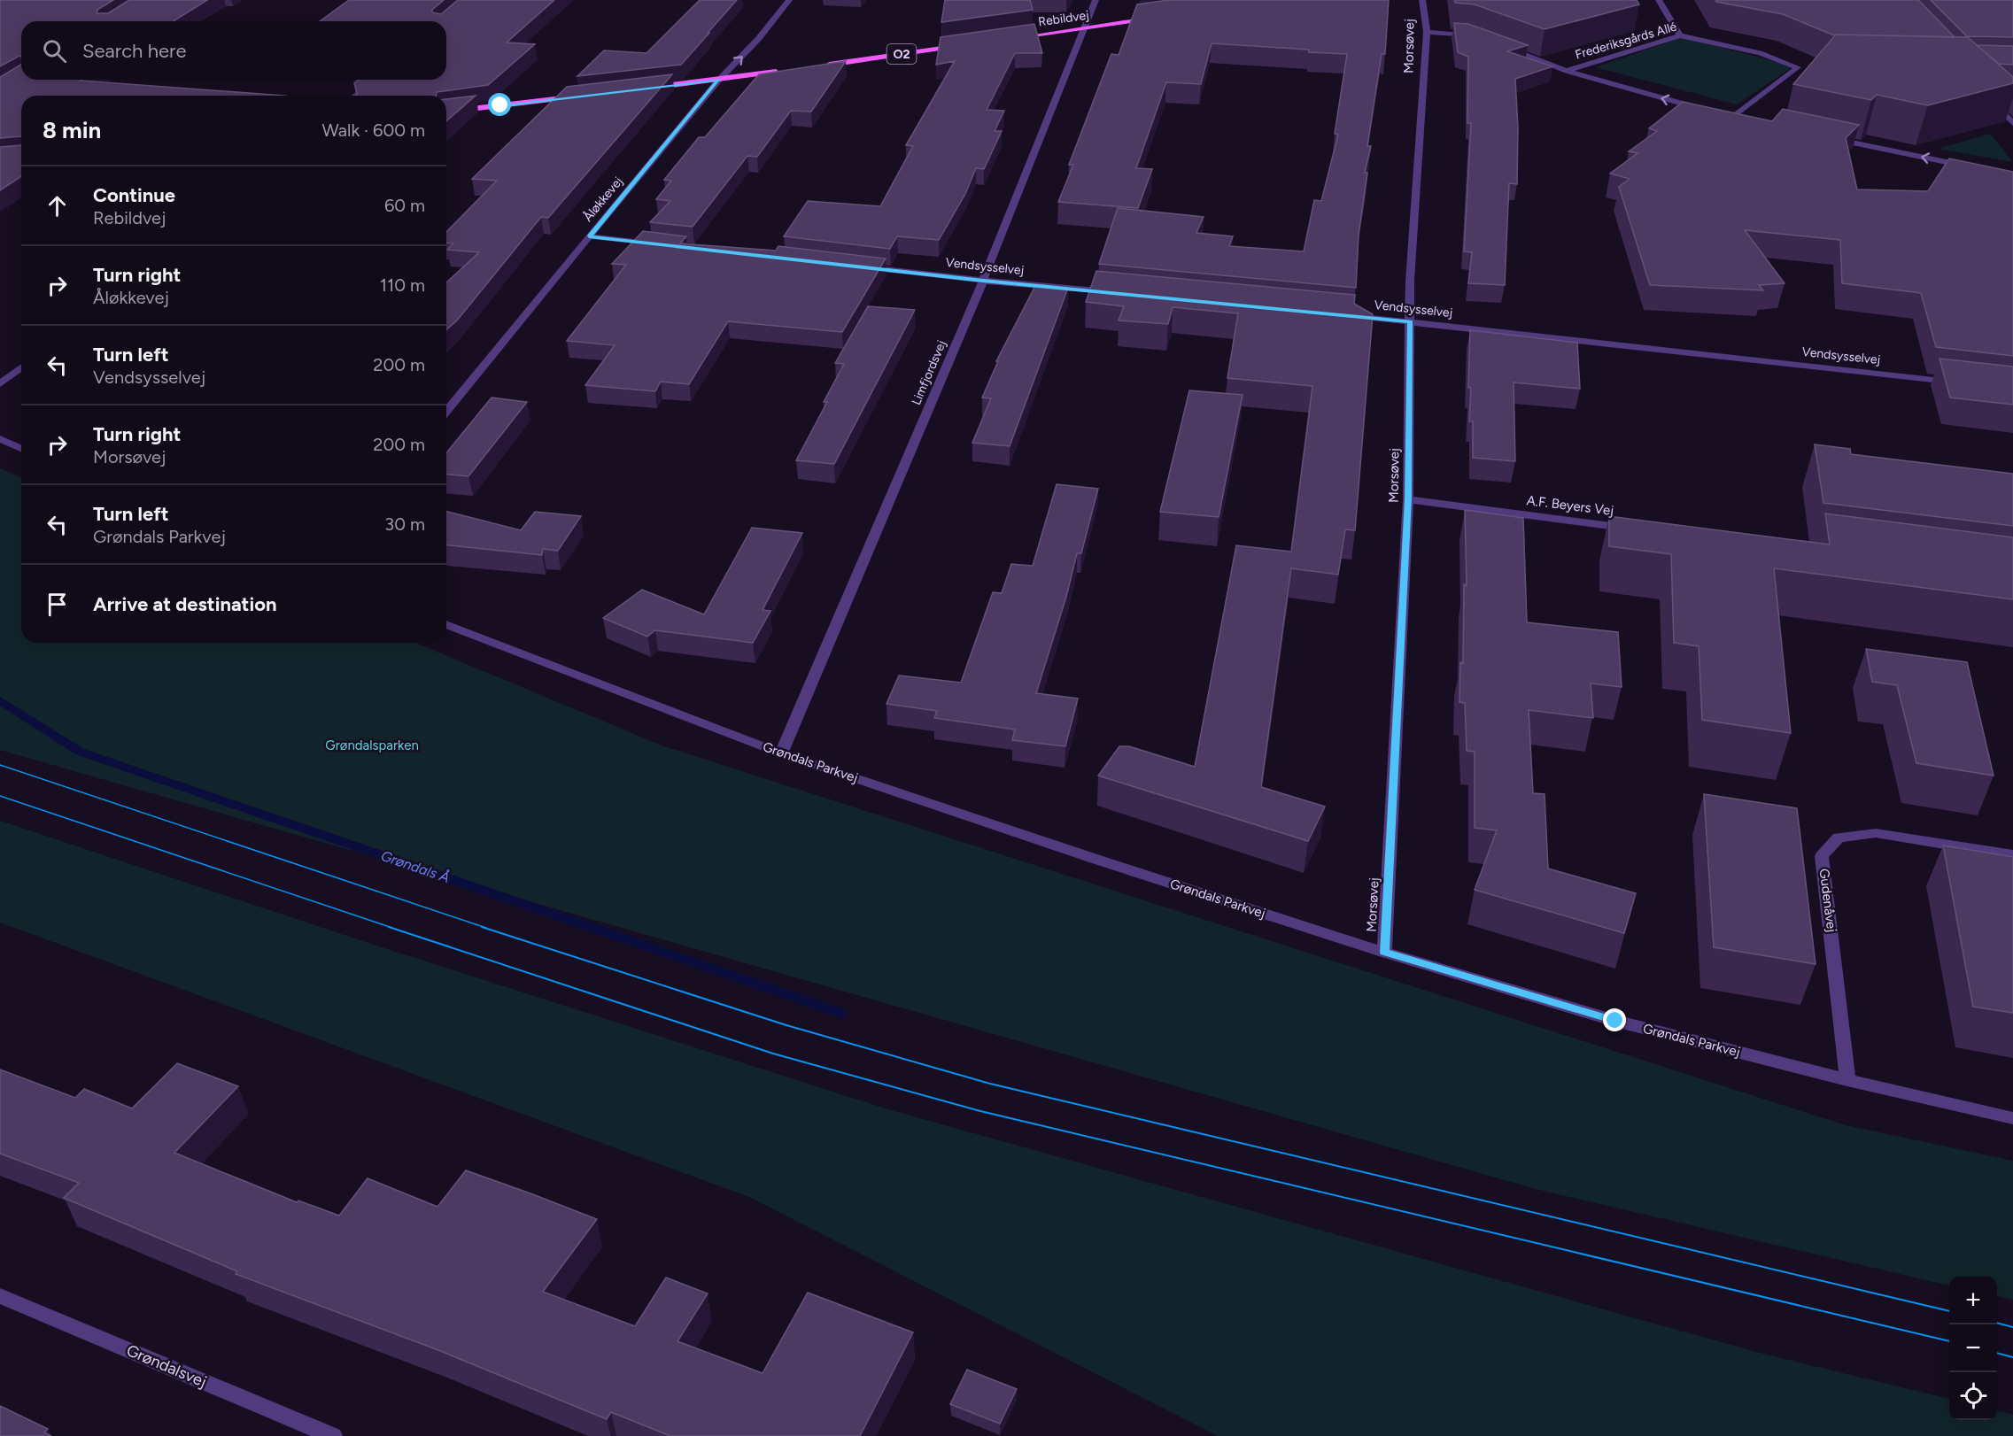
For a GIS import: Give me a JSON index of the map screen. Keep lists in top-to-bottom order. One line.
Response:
{"streets":{"main road":["Rebildvej","O2"],"street":["Frederiksgårds Allé","Morsøvej","Åløkkevej","Vendsysselvej","Limfjordsvej","A.F. Beyers Vej","Grøndals Parkvej","Gudenåvej","Grøndalsvej"]},"crossings":[["Rebildvej","Limfjordsvej"],["Morsøvej","Vendsysselvej"],["Morsøvej","A.F. Beyers Vej"],["Morsøvej","Grøndals Parkvej"],["Vendsysselvej","Limfjordsvej"],["Limfjordsvej","Grøndals Parkvej"],["Grøndals Parkvej","Gudenåvej"]],"water":["Grøndals Å"],"parks":["Grøndalsparken"],"page":{"search":"Search here","heading":["8 min","Walk · 600 m"],"list":[["Continue","Rebildvej","60 m"],["Turn right","Åløkkevej","110 m"],["Turn left","Vendsysselvej","200 m"],["Turn right","Morsøvej","200 m"],["Turn left","Grøndals Parkvej","30 m"],"Arrive at destination"],"map_buttons":["+","−"]}}
